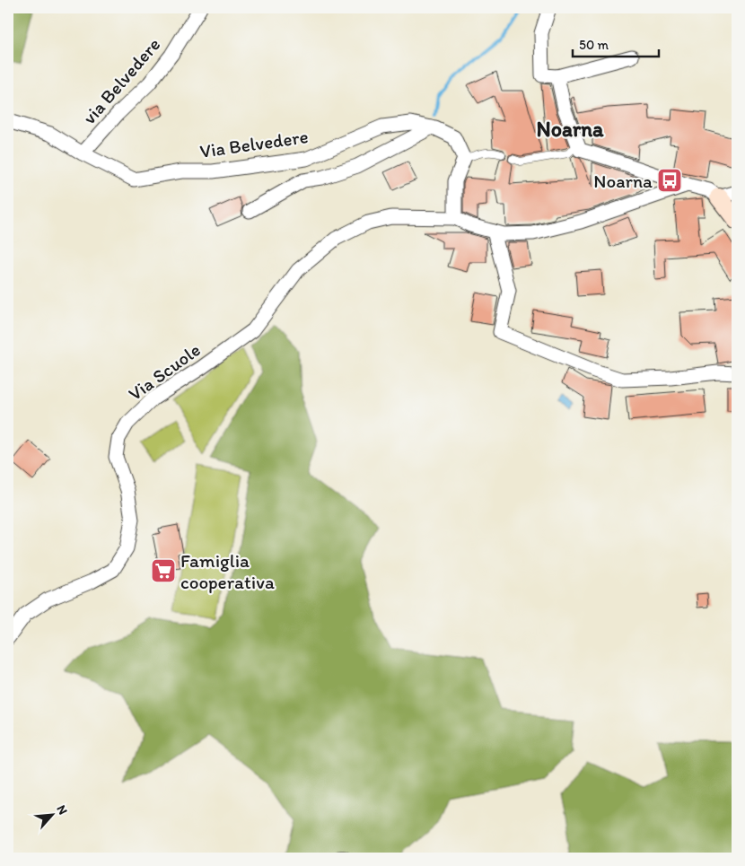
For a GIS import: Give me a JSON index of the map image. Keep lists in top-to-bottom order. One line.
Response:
{"streets":{"street":["via Belvedere","Via Belvedere","Via Scuole"]},"crossings":[["via Belvedere","Via Belvedere"]],"districts":["Noarna"],"places":{"bus stop":["Noarna"],"supermarket":["Famiglia cooperativa"]},"scale_bar":"50 m","north":"top right"}
